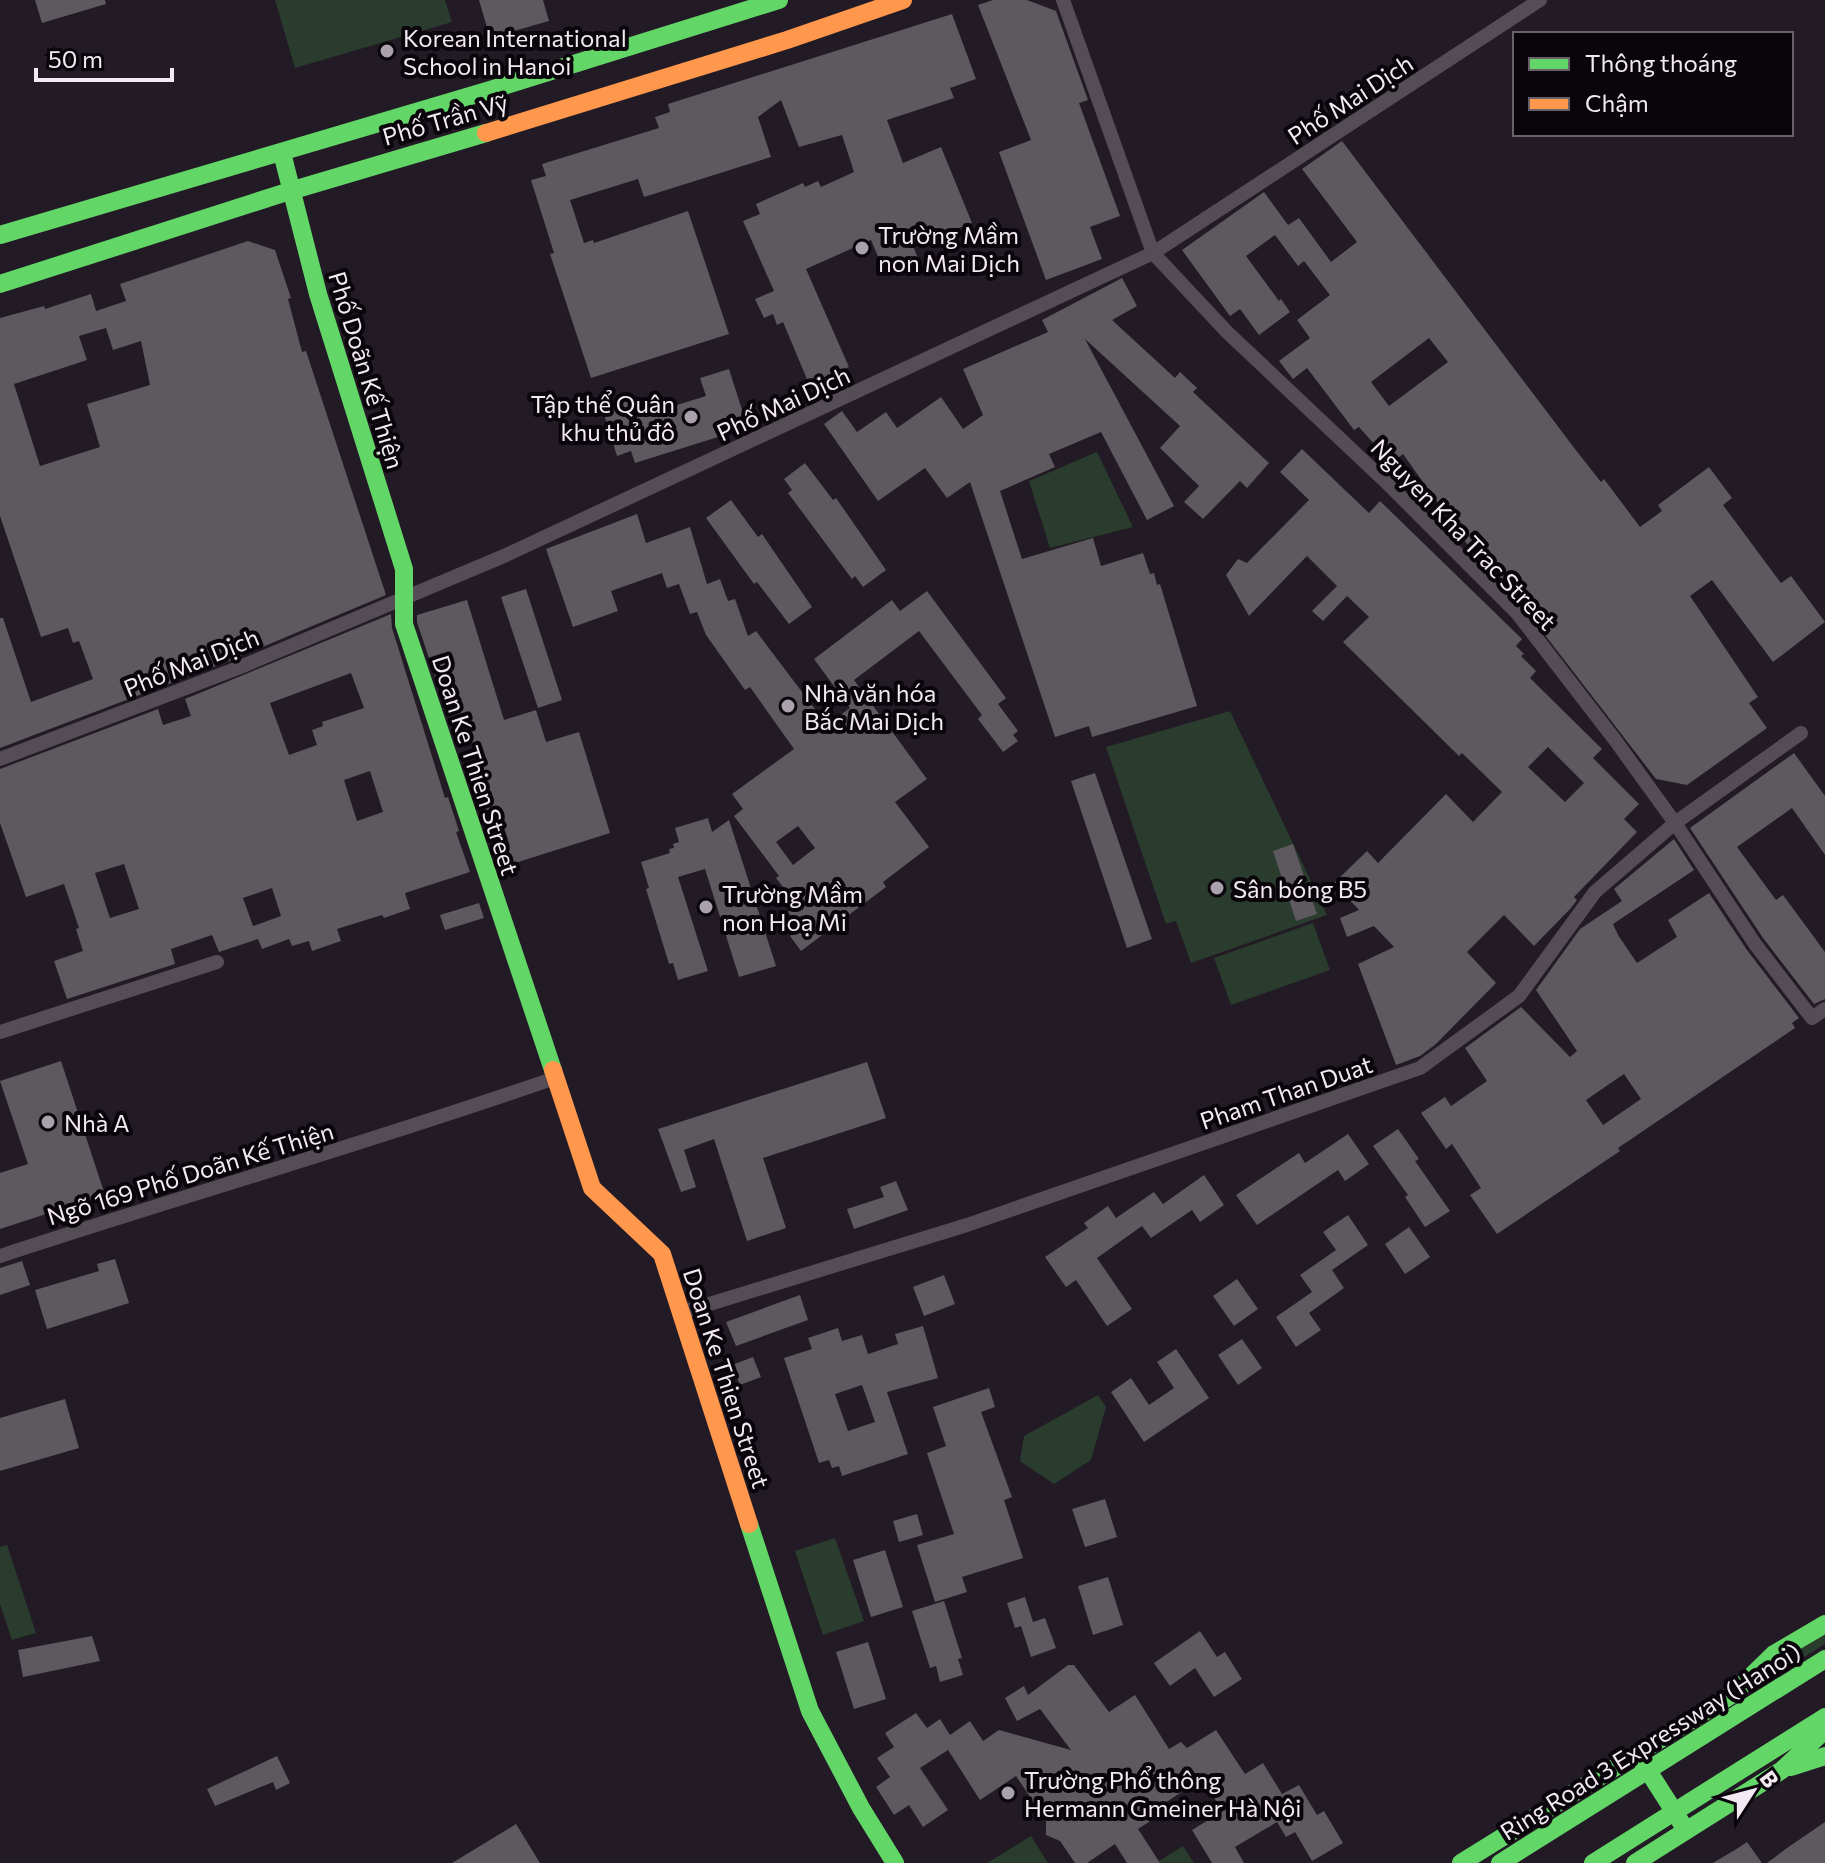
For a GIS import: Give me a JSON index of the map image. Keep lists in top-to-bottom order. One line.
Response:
{"streets":{"main road":["Phố Trần Vỹ","Phố Doãn Kế Thiện","Doan Ke Thien Street","Ring Road 3 Expressway (Hanoi)"],"street":["Phố Mai Dịch","Nguyen Kha Trac Street","Pham Than Duat","Ngõ 169 Phố Doãn Kế Thiện"]},"crossings":[["Phố Mai Dịch","Phố Doãn Kế Thiện"],["Phố Mai Dịch","Nguyen Kha Trac Street"],["Phố Mai Dịch","Doan Ke Thien Street"],["Phố Trần Vỹ","Phố Doãn Kế Thiện"],["Phố Doãn Kế Thiện","Doan Ke Thien Street"],["Nguyen Kha Trac Street","Pham Than Duat"],["Doan Ke Thien Street","Pham Than Duat"],["Doan Ke Thien Street","Ngõ 169 Phố Doãn Kế Thiện"]],"places":["Korean International School in Hanoi","Trường Mầm non Mai Dịch","Tập thể Quân khu thủ đô","Nhà văn hóa Bắc Mai Dịch","Sân bóng B5","Trường Mầm non Hoạ Mi","Nhà A","Trường Phổ thông Hermann Gmeiner Hà Nội"],"legend":["Thông thoáng","Chậm"],"scale_bar":"50 m","north":"top right"}
